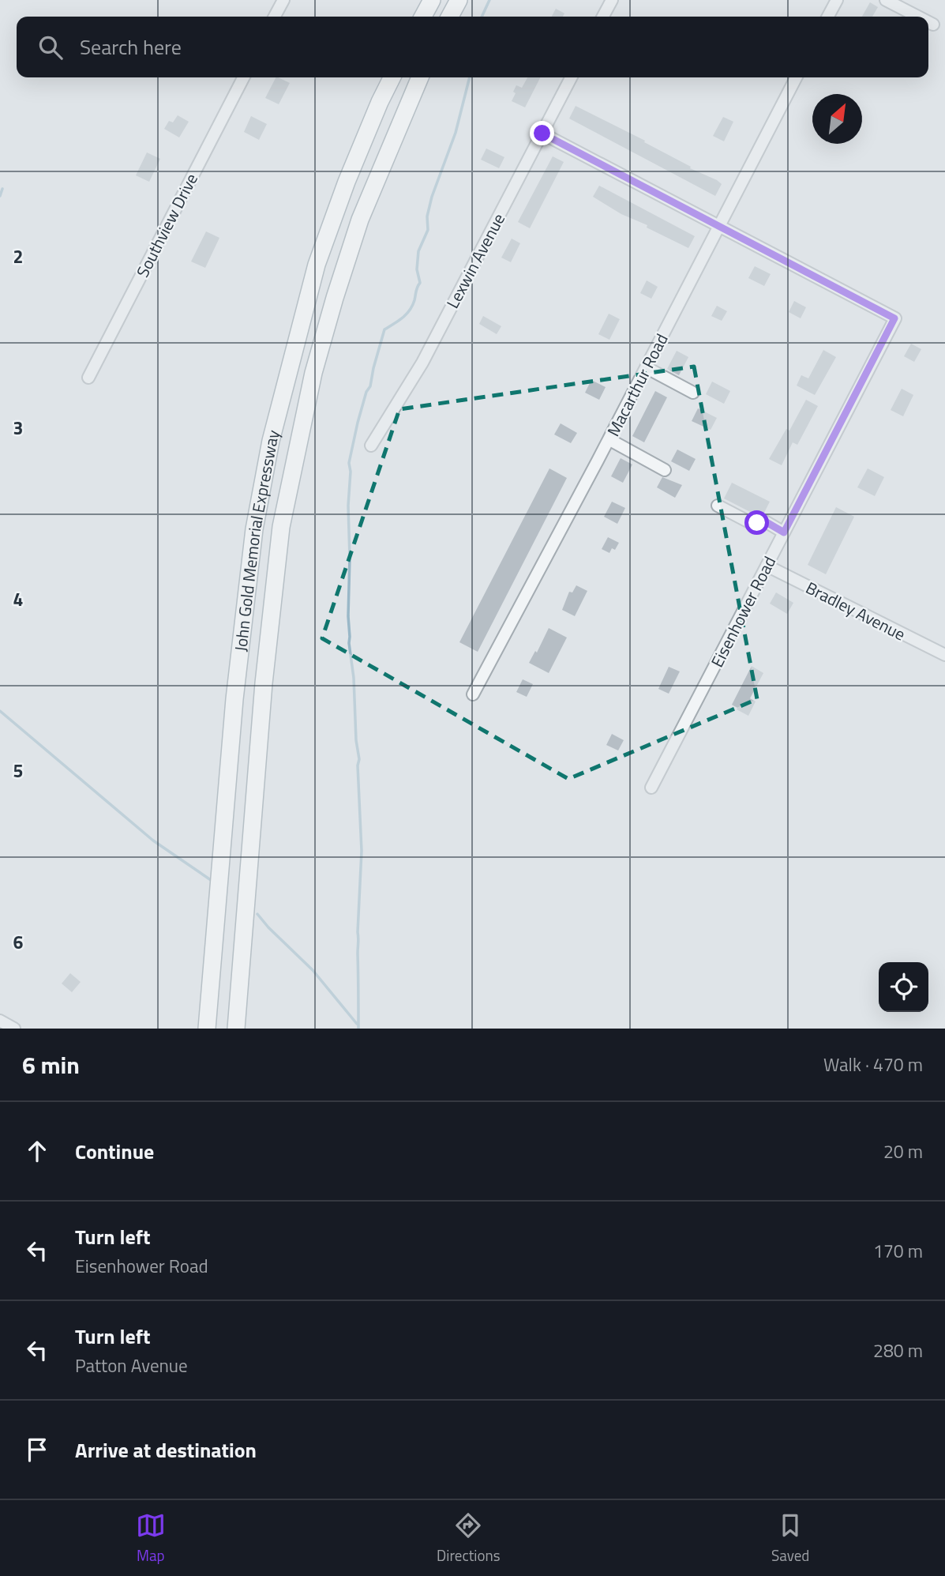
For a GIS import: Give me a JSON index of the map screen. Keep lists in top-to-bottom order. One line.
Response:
{"streets":{"highway":["John Gold Memorial Expressway"],"street":["Southview Drive","Lexwin Avenue","Macarthur Road","Bradley Avenue","Eisenhower Road"]},"crossings":[["Macarthur Road","Eisenhower Road"],["Bradley Avenue","Eisenhower Road"]],"north":"top right","page":{"search":"Search here","heading":["6 min","Walk · 470 m"],"list":[["Continue","20 m"],["Turn left","Eisenhower Road","170 m"],["Turn left","Patton Avenue","280 m"],"Arrive at destination"],"nav":["Map","Directions","Saved"]},"grid":{"rows":["2","3","4","5","6"]}}
